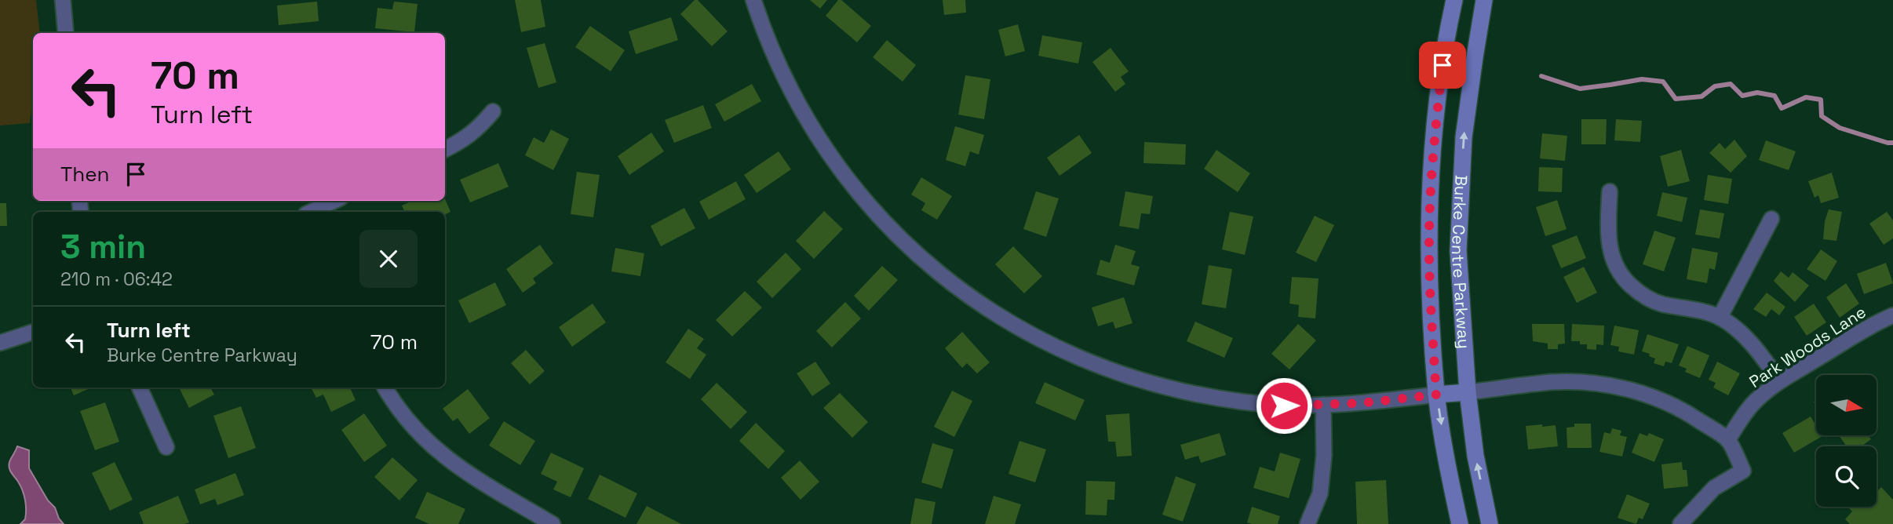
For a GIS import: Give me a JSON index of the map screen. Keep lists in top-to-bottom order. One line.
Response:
{"streets":{"main road":["Burke Centre Parkway"],"street":["Park Woods Lane"]},"north":"right","page":{"turn":["70 m","Turn left"],"then":"Then","heading":["3 min","210 m · 06:42"],"list":[{"name":"Turn left","note":"Burke Centre Parkway","value":"70 m"}]}}
